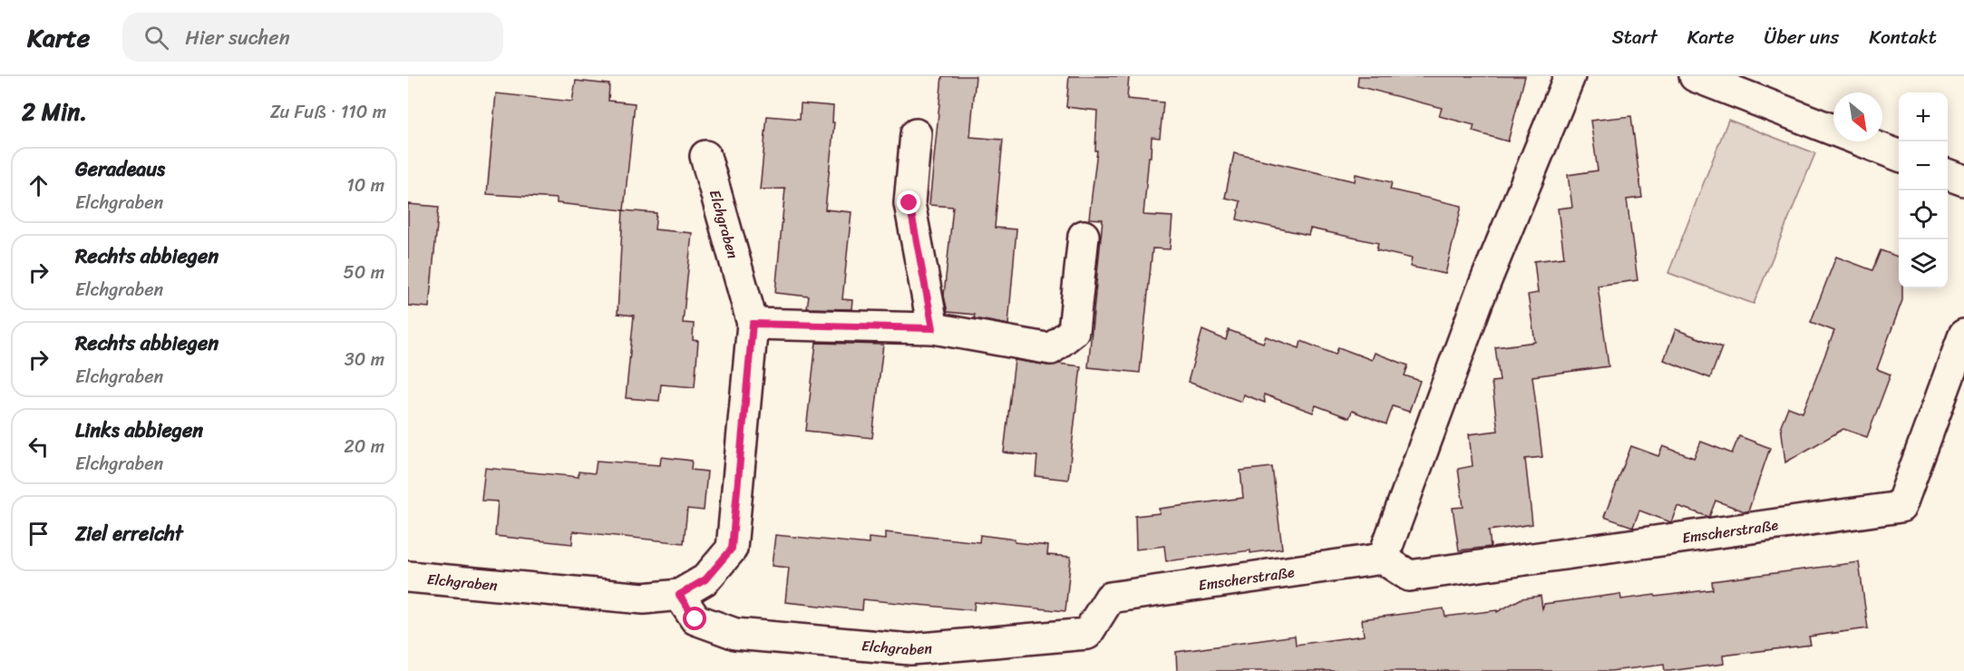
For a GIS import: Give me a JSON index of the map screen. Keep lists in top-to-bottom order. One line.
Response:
{"streets":{"street":["Elchgraben","Emscherstraße"]},"crossings":[["Elchgraben","Emscherstraße"]],"north":"bottom right","page":{"header":"Karte","search":"Hier suchen","nav":["Start","Karte","Über uns","Kontakt"],"heading":["2 Min.","Zu Fuß · 110 m"],"map_buttons":["+","−"],"list":[["Geradeaus","Elchgraben","10 m"],["Rechts abbiegen","Elchgraben","50 m"],["Rechts abbiegen","Elchgraben","30 m"],["Links abbiegen","Elchgraben","20 m"],"Ziel erreicht"]}}
